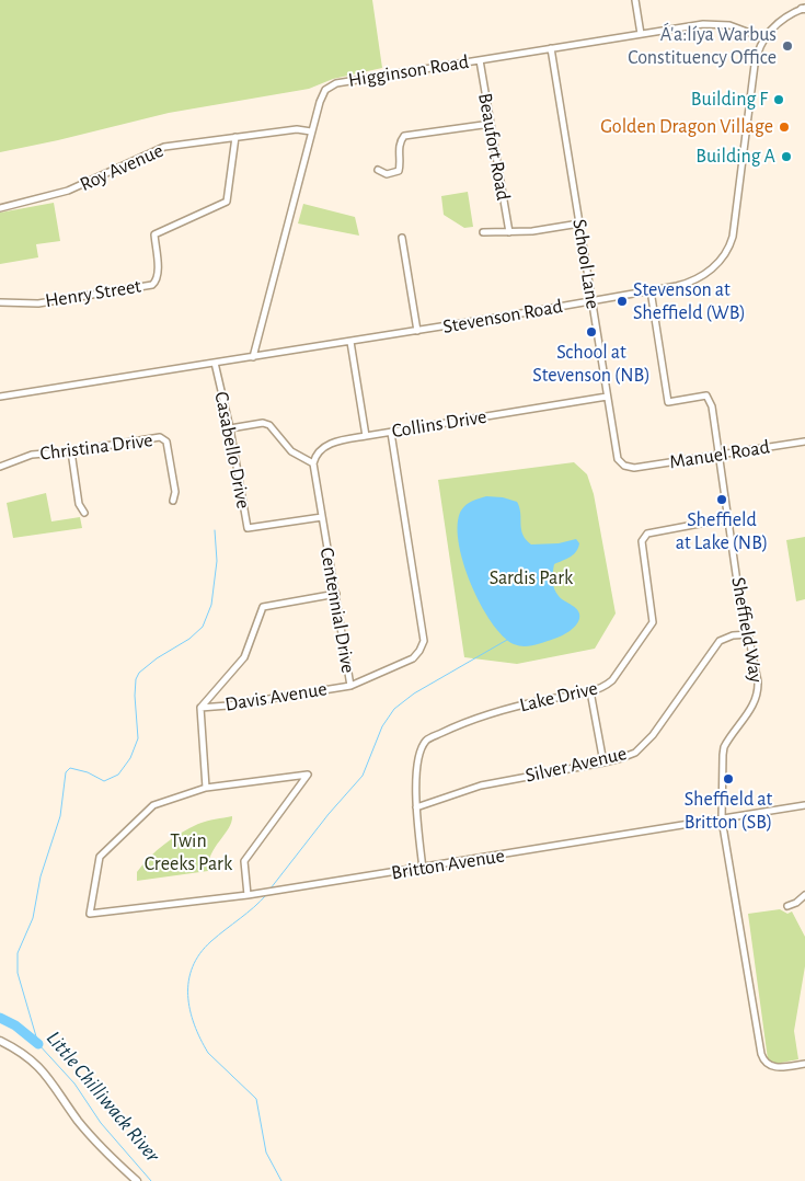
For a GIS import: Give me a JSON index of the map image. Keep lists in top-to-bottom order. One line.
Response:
{"streets":{"street":["Higginson Road","Beaufort Road","Roy Avenue","School Lane","Henry Street","Stevenson Road","Collins Drive","Christina Drive","Casabello Drive","Manuel Road","Centennial Drive","Sheffield Way","Davis Avenue","Lake Drive","Silver Avenue","Britton Avenue"]},"crossings":[["Higginson Road","Beaufort Road"],["Higginson Road","Roy Avenue"],["Higginson Road","School Lane"],["Higginson Road","Stevenson Road"],["Roy Avenue","Henry Street"],["School Lane","Stevenson Road"],["School Lane","Collins Drive"],["School Lane","Manuel Road"],["Stevenson Road","Collins Drive"],["Stevenson Road","Casabello Drive"],["Stevenson Road","Sheffield Way"],["Collins Drive","Centennial Drive"],["Casabello Drive","Centennial Drive"],["Manuel Road","Sheffield Way"],["Centennial Drive","Davis Avenue"],["Sheffield Way","Lake Drive"],["Sheffield Way","Silver Avenue"],["Sheffield Way","Britton Avenue"],["Lake Drive","Silver Avenue"],["Lake Drive","Britton Avenue"]],"water":["Little Chilliwack River"],"parks":["Sardis Park","Twin Creeks Park"],"places":["Á'a:líya Warbus Constituency Office","Building F","Golden Dragon Village","Building A","Stevenson at Sheffield (WB)","School at Stevenson (NB)","Sheffield at Lake (NB)","Sheffield at Britton (SB)"]}
